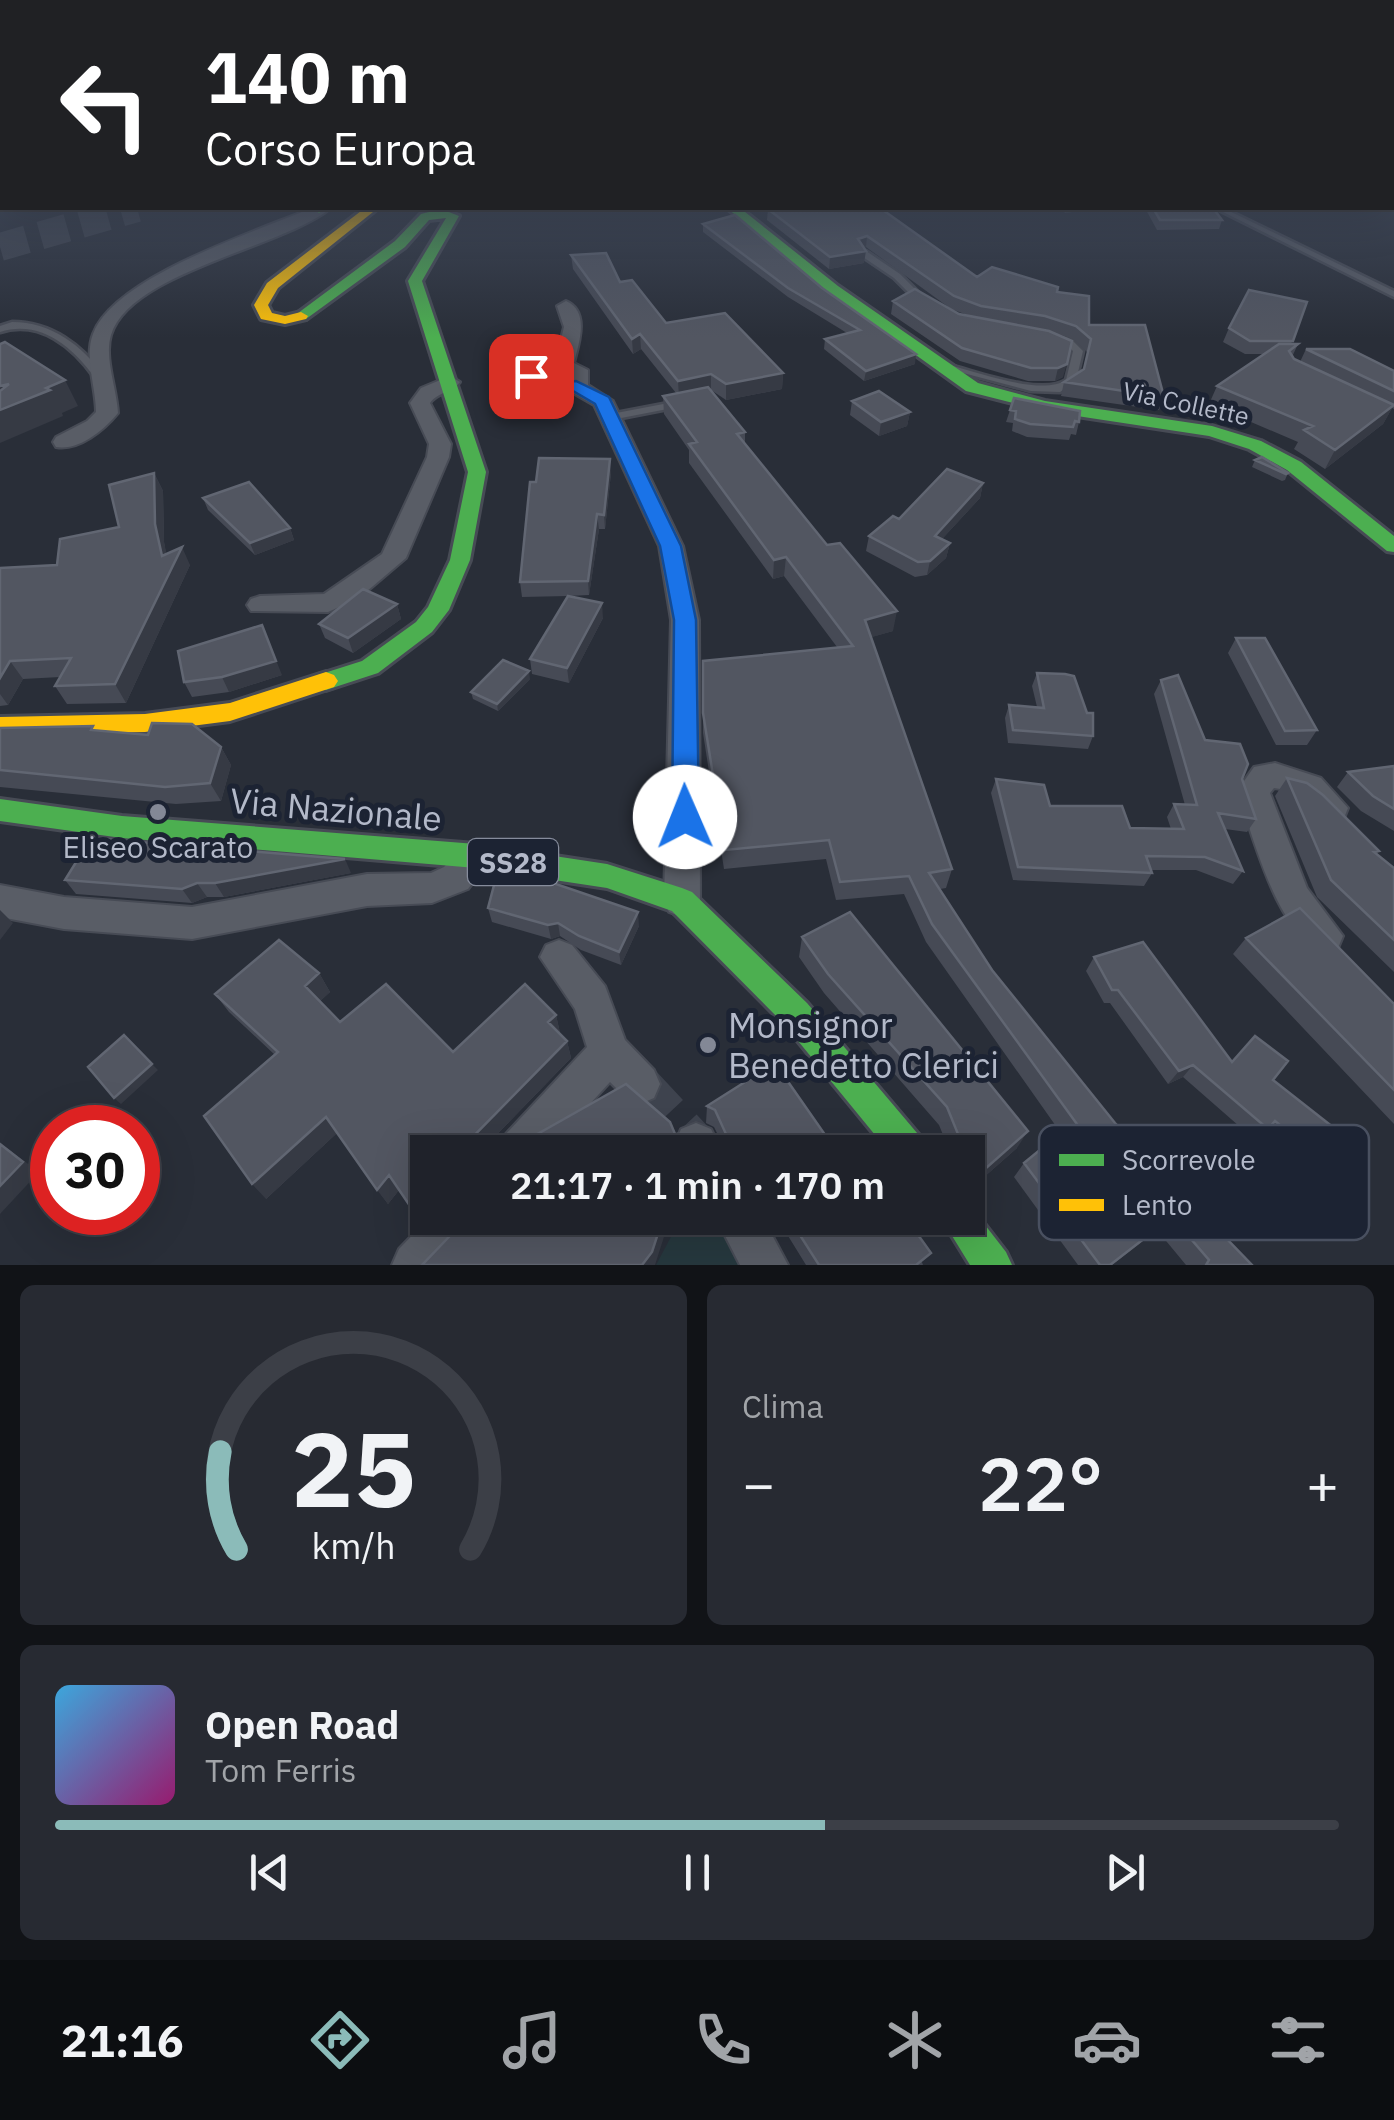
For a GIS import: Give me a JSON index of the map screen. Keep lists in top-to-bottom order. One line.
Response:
{"streets":{"street":["Via Collette","Via Nazionale","SS28"]},"places":["Eliseo Scarato","Monsignor Benedetto Clerici"],"legend":["Scorrevole","Lento"],"page":{"turn":["140 m","Corso Europa"],"limit":"30","trip":"21:17 · 1 min · 170 m","tile":"Clima","heat":["−","22°","+"],"song":["Open Road","Tom Ferris"],"tabs":"21:16","gauge":["25","km/h"]}}
